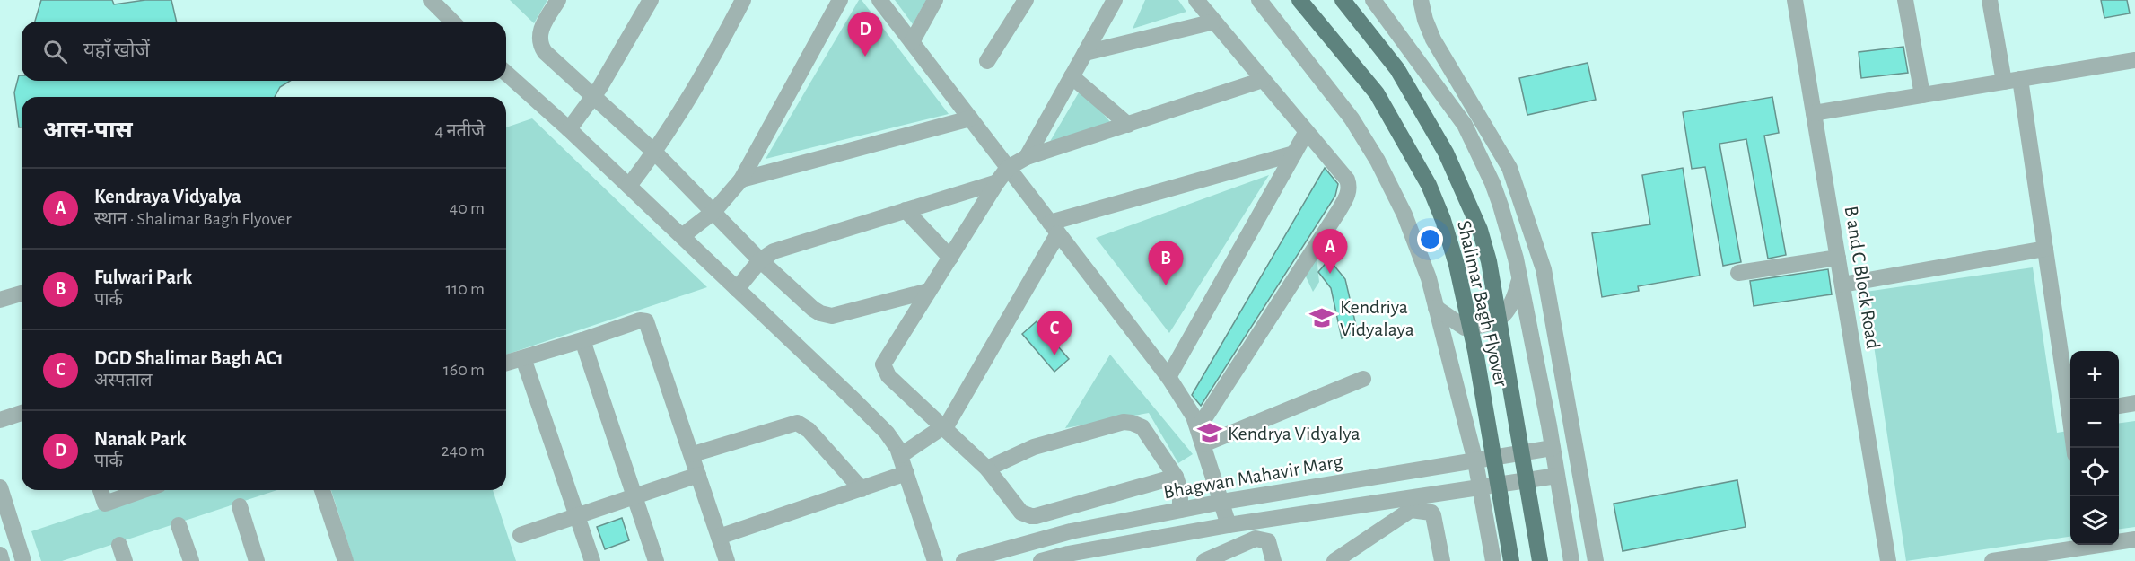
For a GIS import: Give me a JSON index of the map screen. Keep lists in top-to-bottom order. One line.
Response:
{"streets":{"main road":["Shalimar Bagh Flyover"],"street":["B and C Block Road","Bhagwan Mahavir Marg"]},"places":{"school or university":["Kendriya Vidyalaya","Kendrya Vidyalya"]},"page":{"pins":["D","A","B","C"],"search":"यहाँ खोजें","heading":["आस-पास","4 नतीजे"],"list":[{"mark":"A","name":"Kendraya Vidyalya","note":"स्थान · Shalimar Bagh Flyover","value":"40 m"},{"mark":"B","name":"Fulwari Park","note":"पार्क","value":"110 m"},{"mark":"C","name":"DGD Shalimar Bagh AC1","note":"अस्पताल","value":"160 m"},{"mark":"D","name":"Nanak Park","note":"पार्क","value":"240 m"}],"map_buttons":["+","−"]}}
